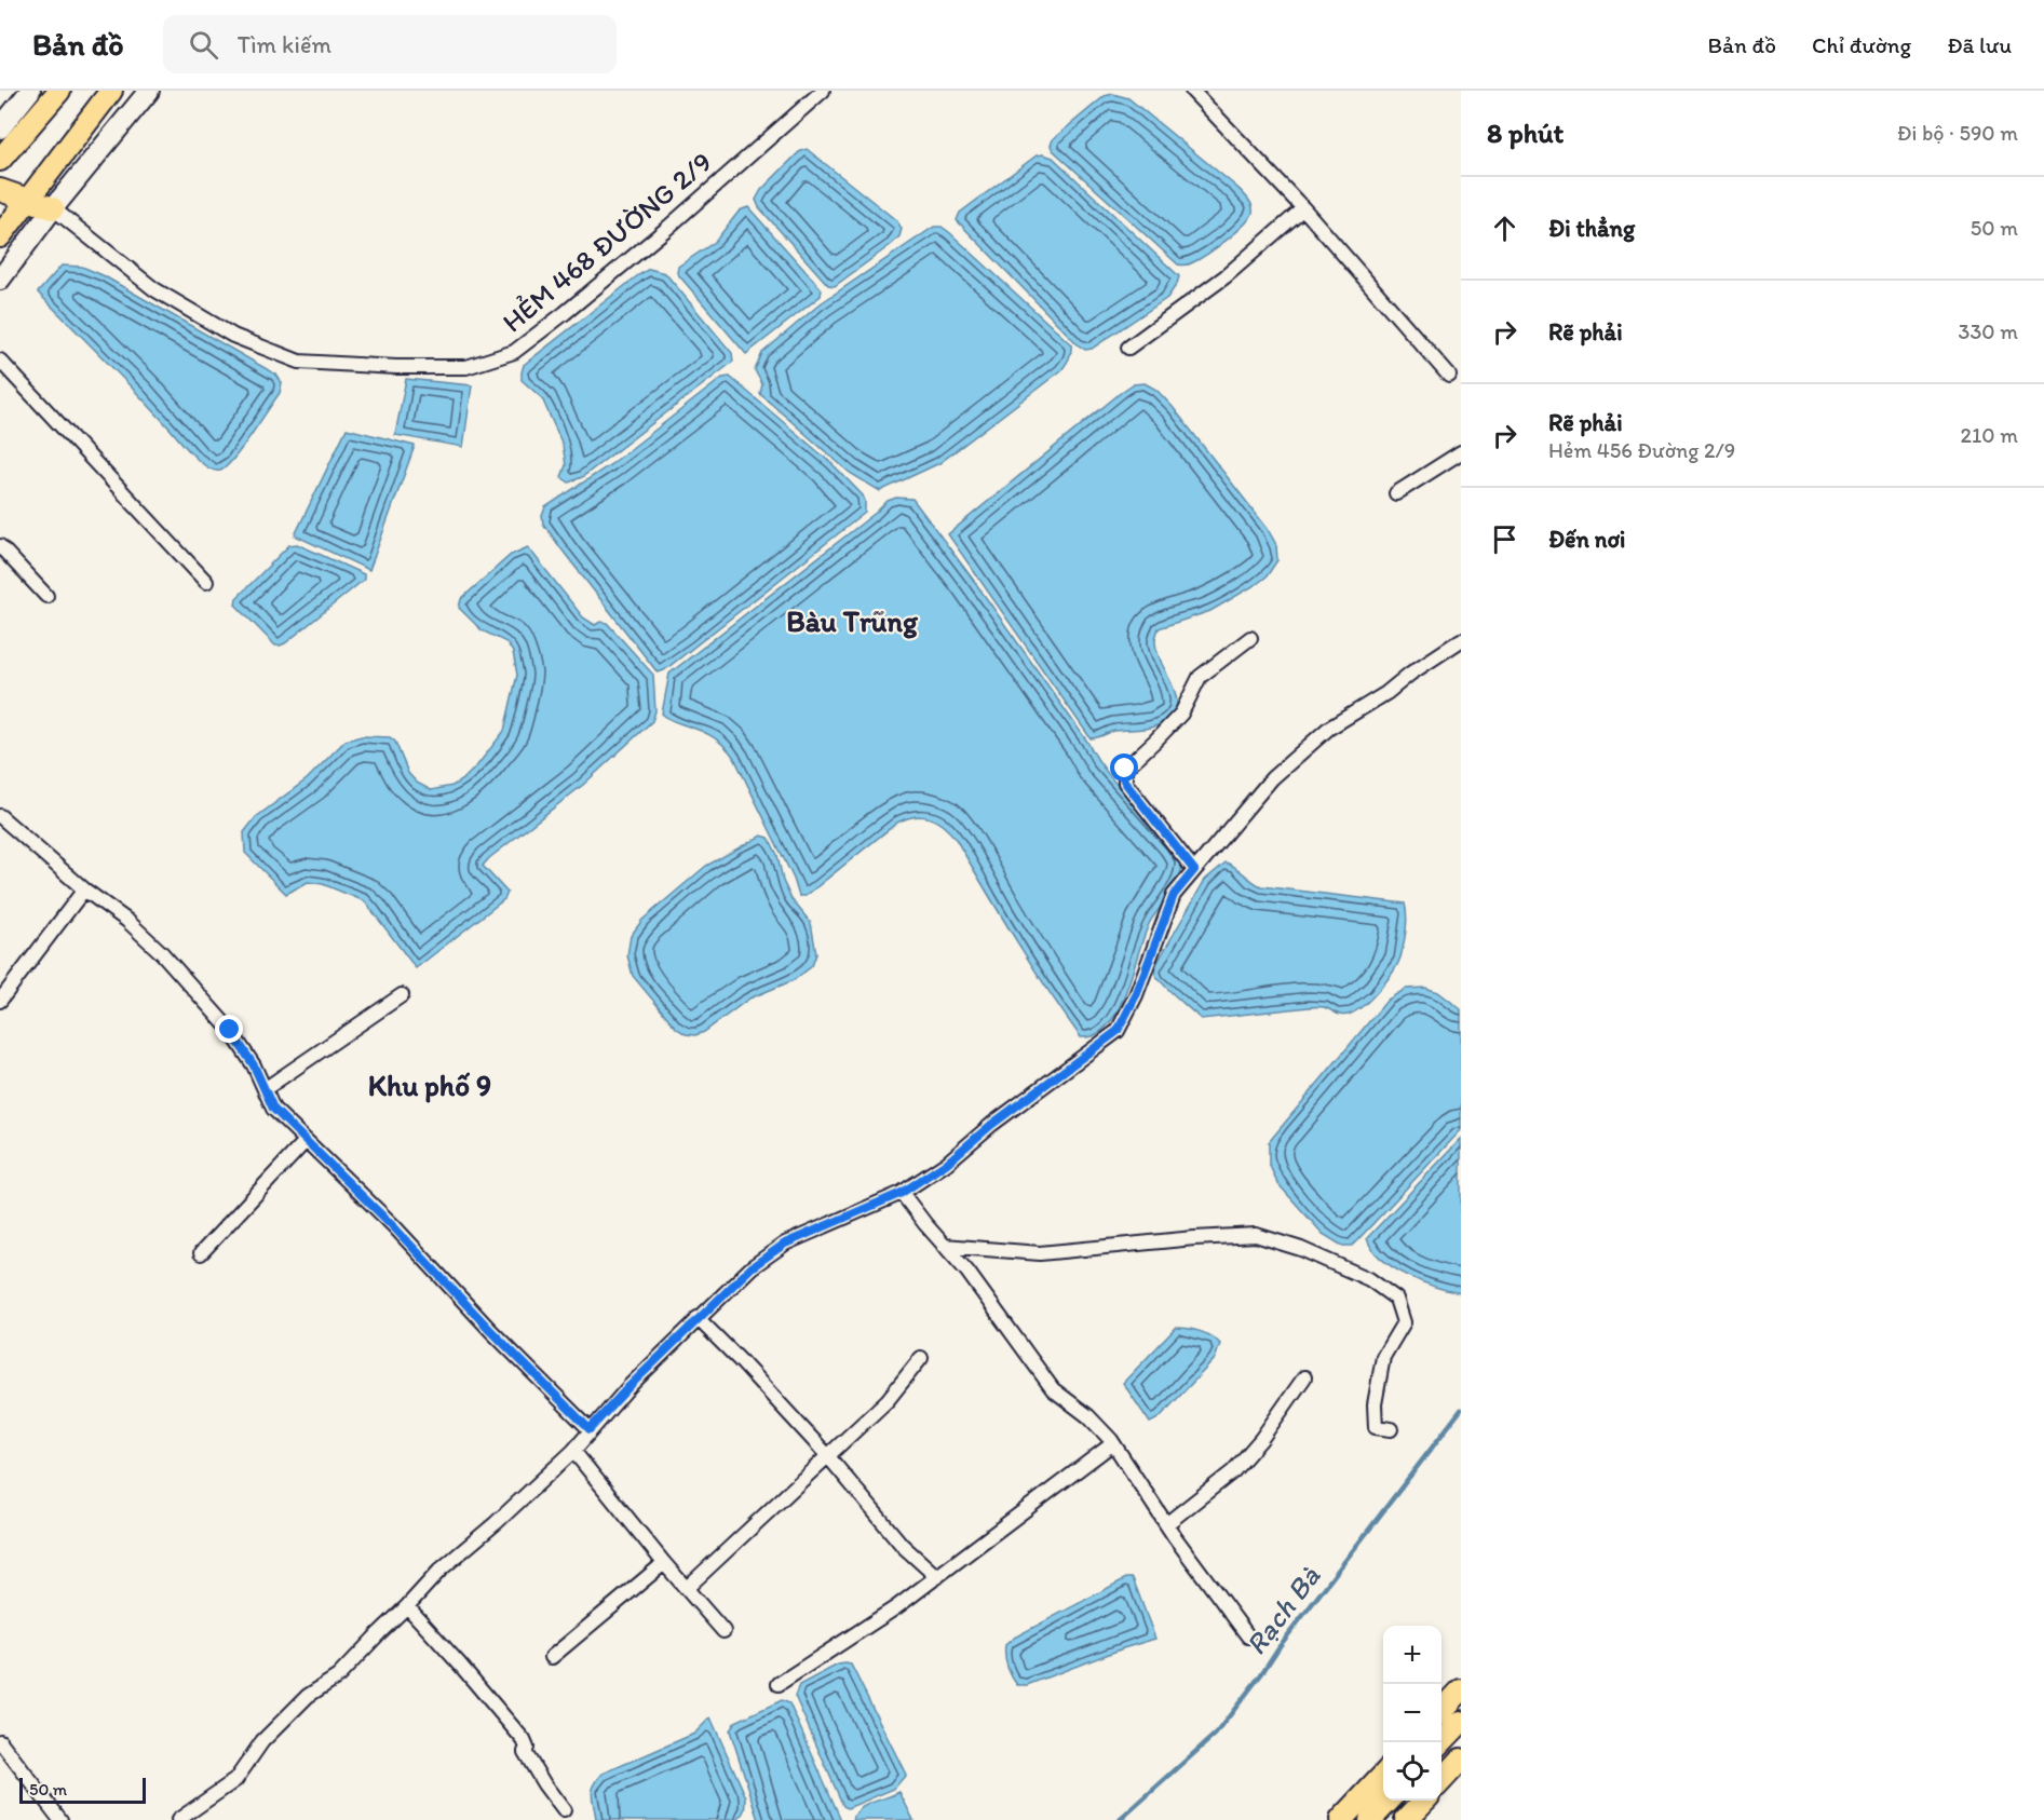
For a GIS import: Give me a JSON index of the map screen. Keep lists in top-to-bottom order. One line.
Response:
{"streets":{"street":["HẺM 468 ĐƯỜNG 2/9"]},"districts":["Bàu Trũng","Khu phố 9"],"water":["Rạch Bà"],"scale_bar":"50 m","page":{"header":"Bản đồ","search":"Tìm kiếm","nav":["Bản đồ","Chỉ đường","Đã lưu"],"heading":["8 phút","Đi bộ · 590 m"],"list":[["Đi thẳng","50 m"],["Rẽ phải","330 m"],["Rẽ phải","Hẻm 456 Đường 2/9","210 m"],"Đến nơi"],"map_buttons":["+","−"],"scale":"50 m"}}
